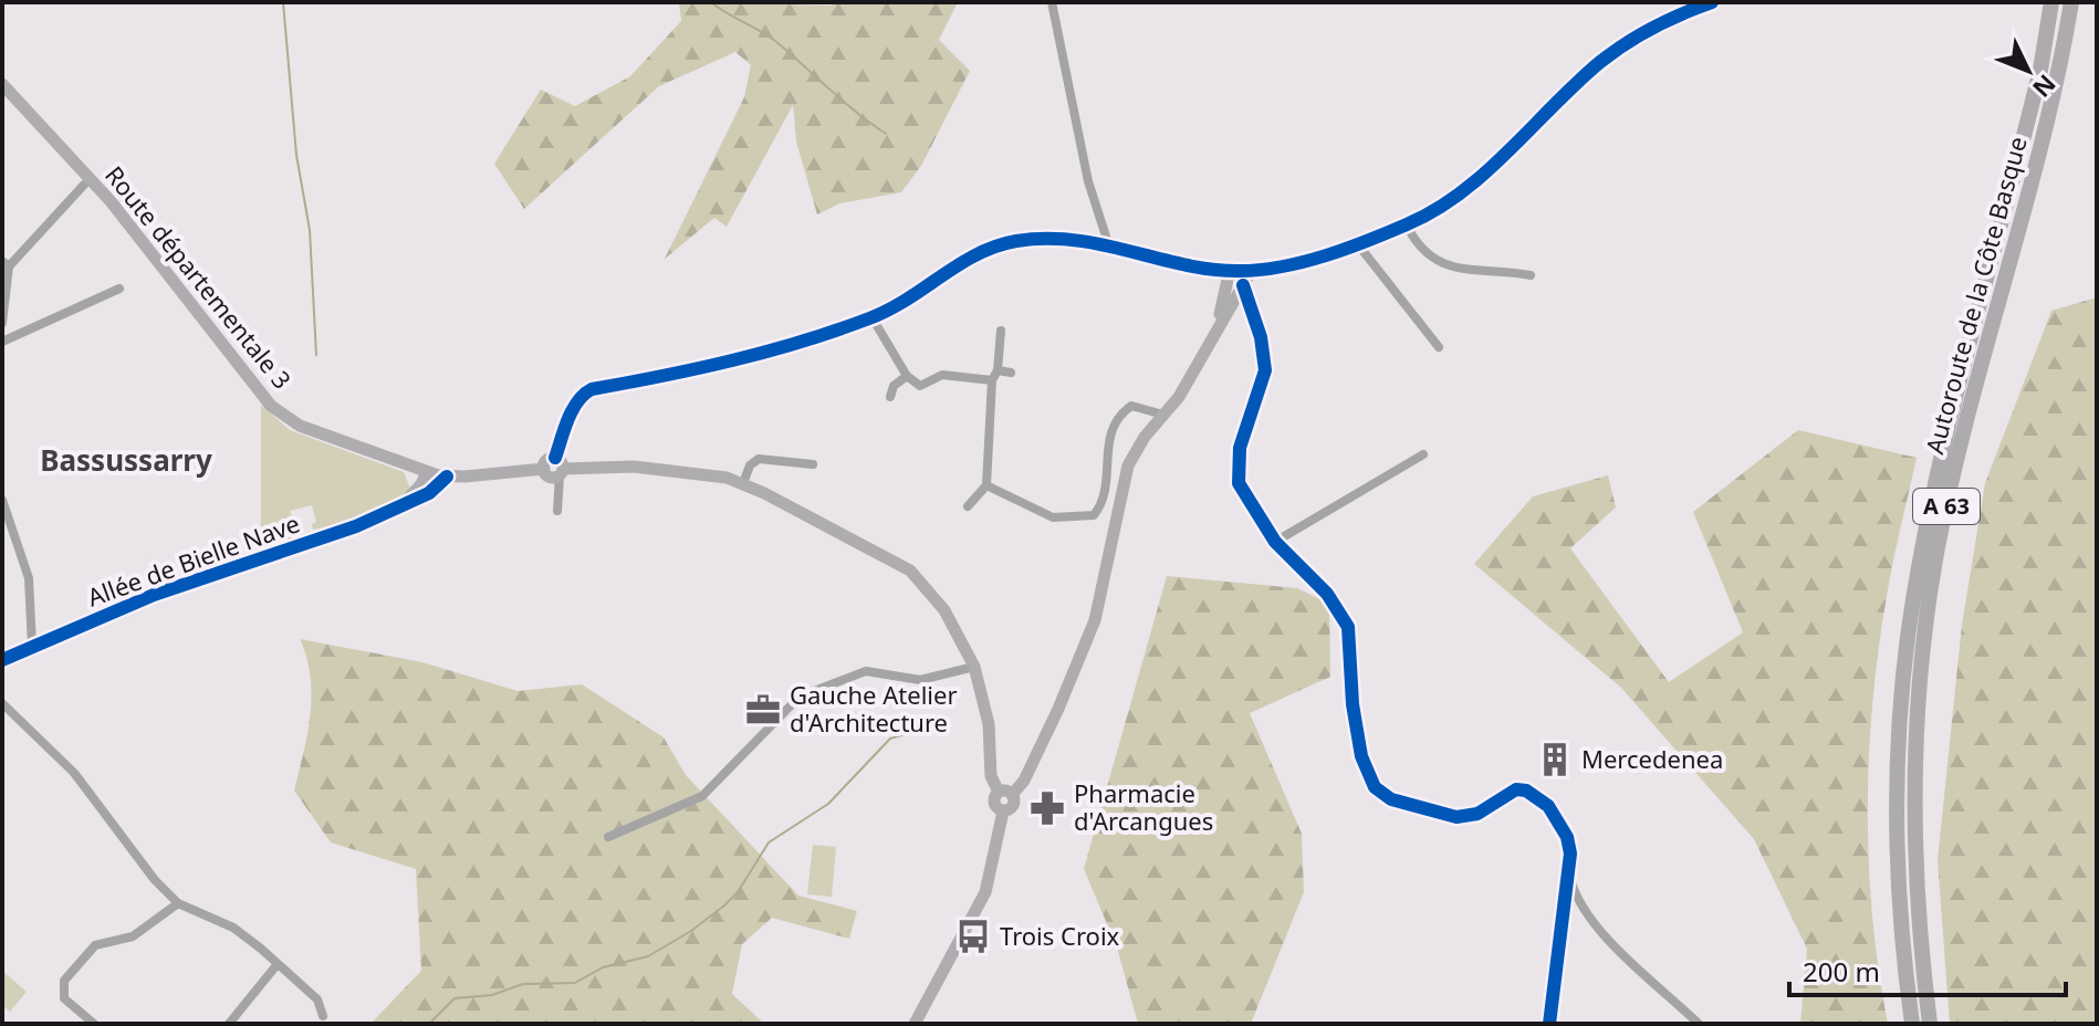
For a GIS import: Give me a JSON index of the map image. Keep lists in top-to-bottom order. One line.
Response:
{"streets":{"highway":["Autoroute de la Côte Basque","A 63"],"street":["Route départementale 3","Allée de Bielle Nave"]},"crossings":[["Route départementale 3","Allée de Bielle Nave"]],"districts":["Bassussarry"],"places":{"office":["Gauche Atelier d'Architecture"],"building":["Mercedenea"],"pharmacy":["Pharmacie d'Arcangues"],"bus stop":["Trois Croix"]},"scale_bar":"200 m","north":"bottom right"}
